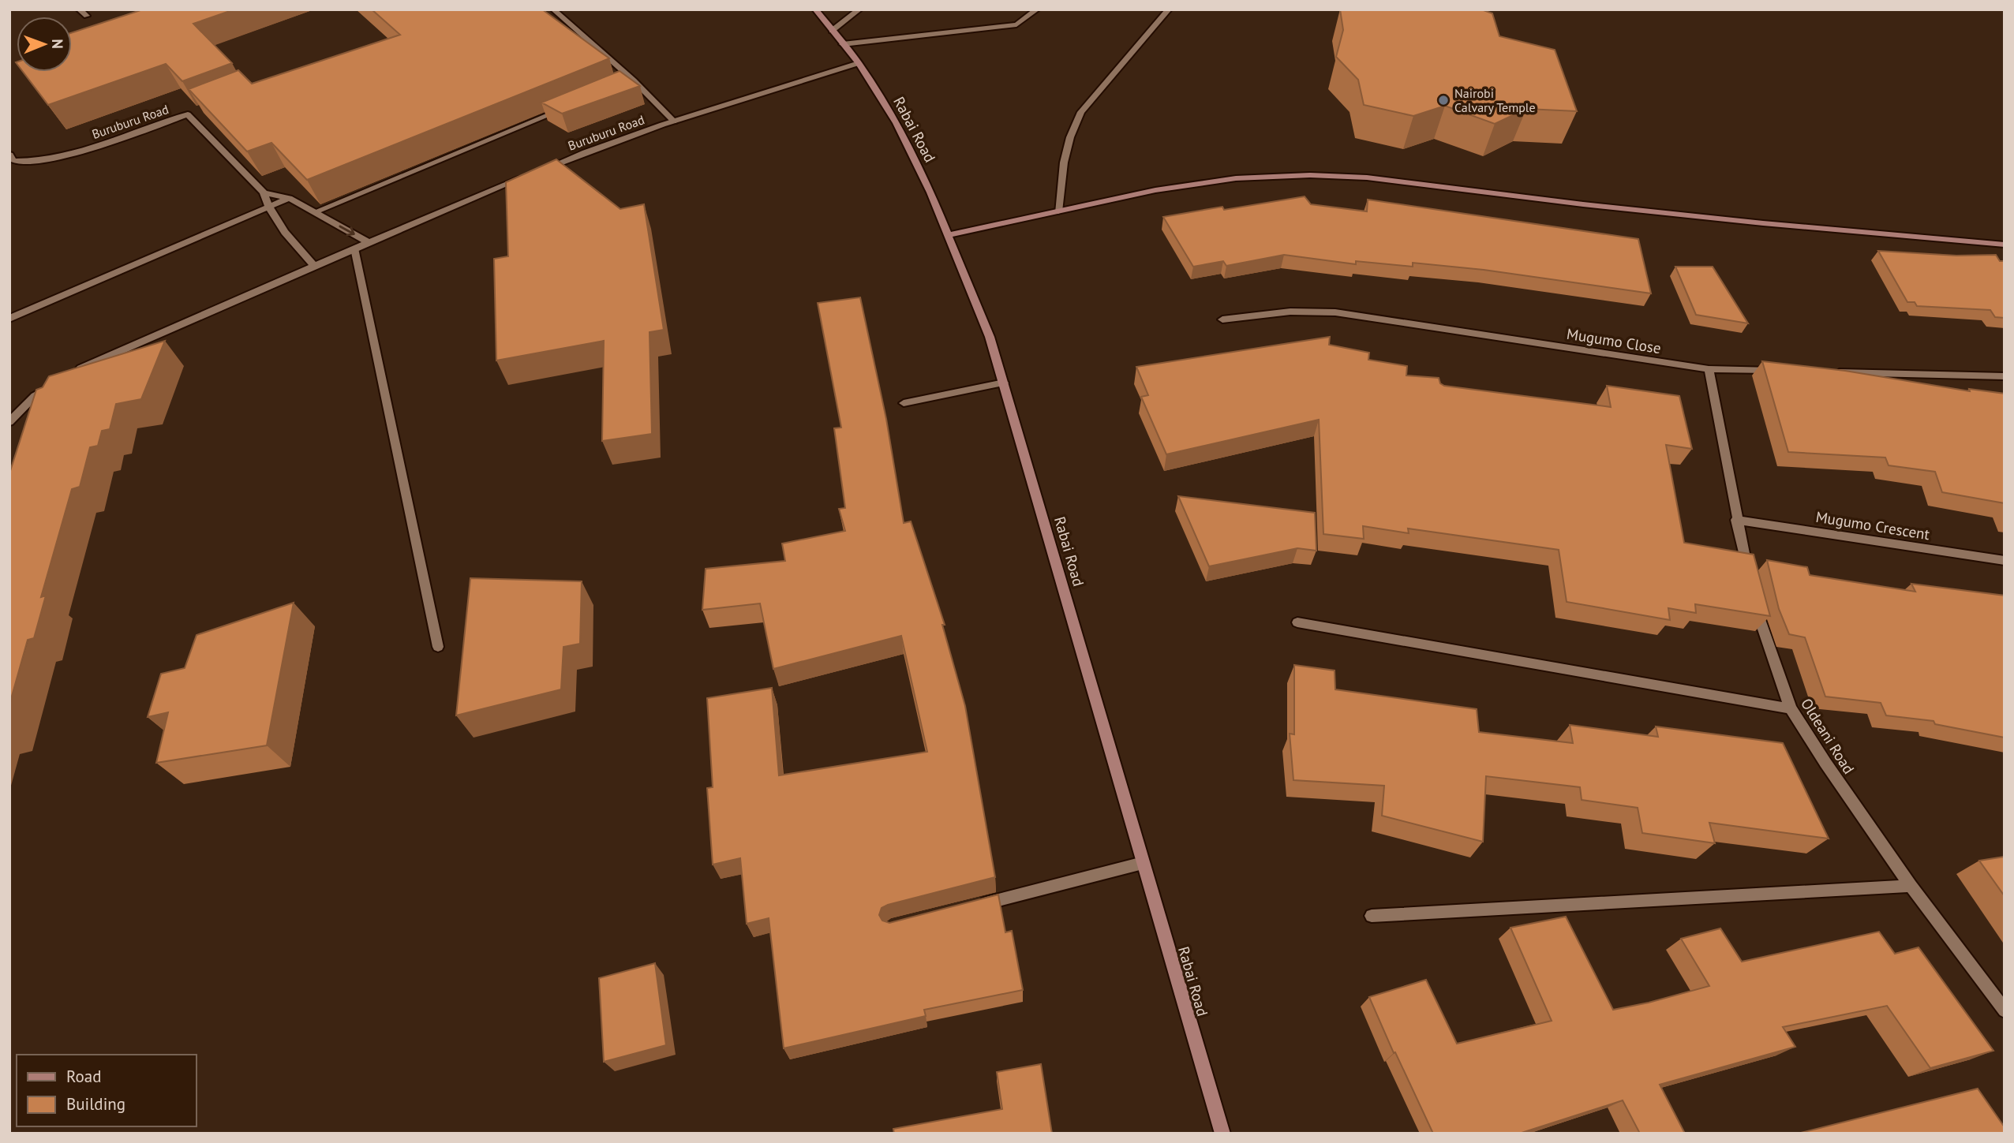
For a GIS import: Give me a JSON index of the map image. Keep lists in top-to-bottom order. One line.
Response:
{"streets":{"main road":["Rabai Road"],"street":["Buruburu Road","Mugumo Close","Mugumo Crescent","Oldeani Road"]},"crossings":[["Buruburu Road","Rabai Road"]],"places":["Nairobi Calvary Temple"],"legend":["Road","Building"],"north":"right"}
